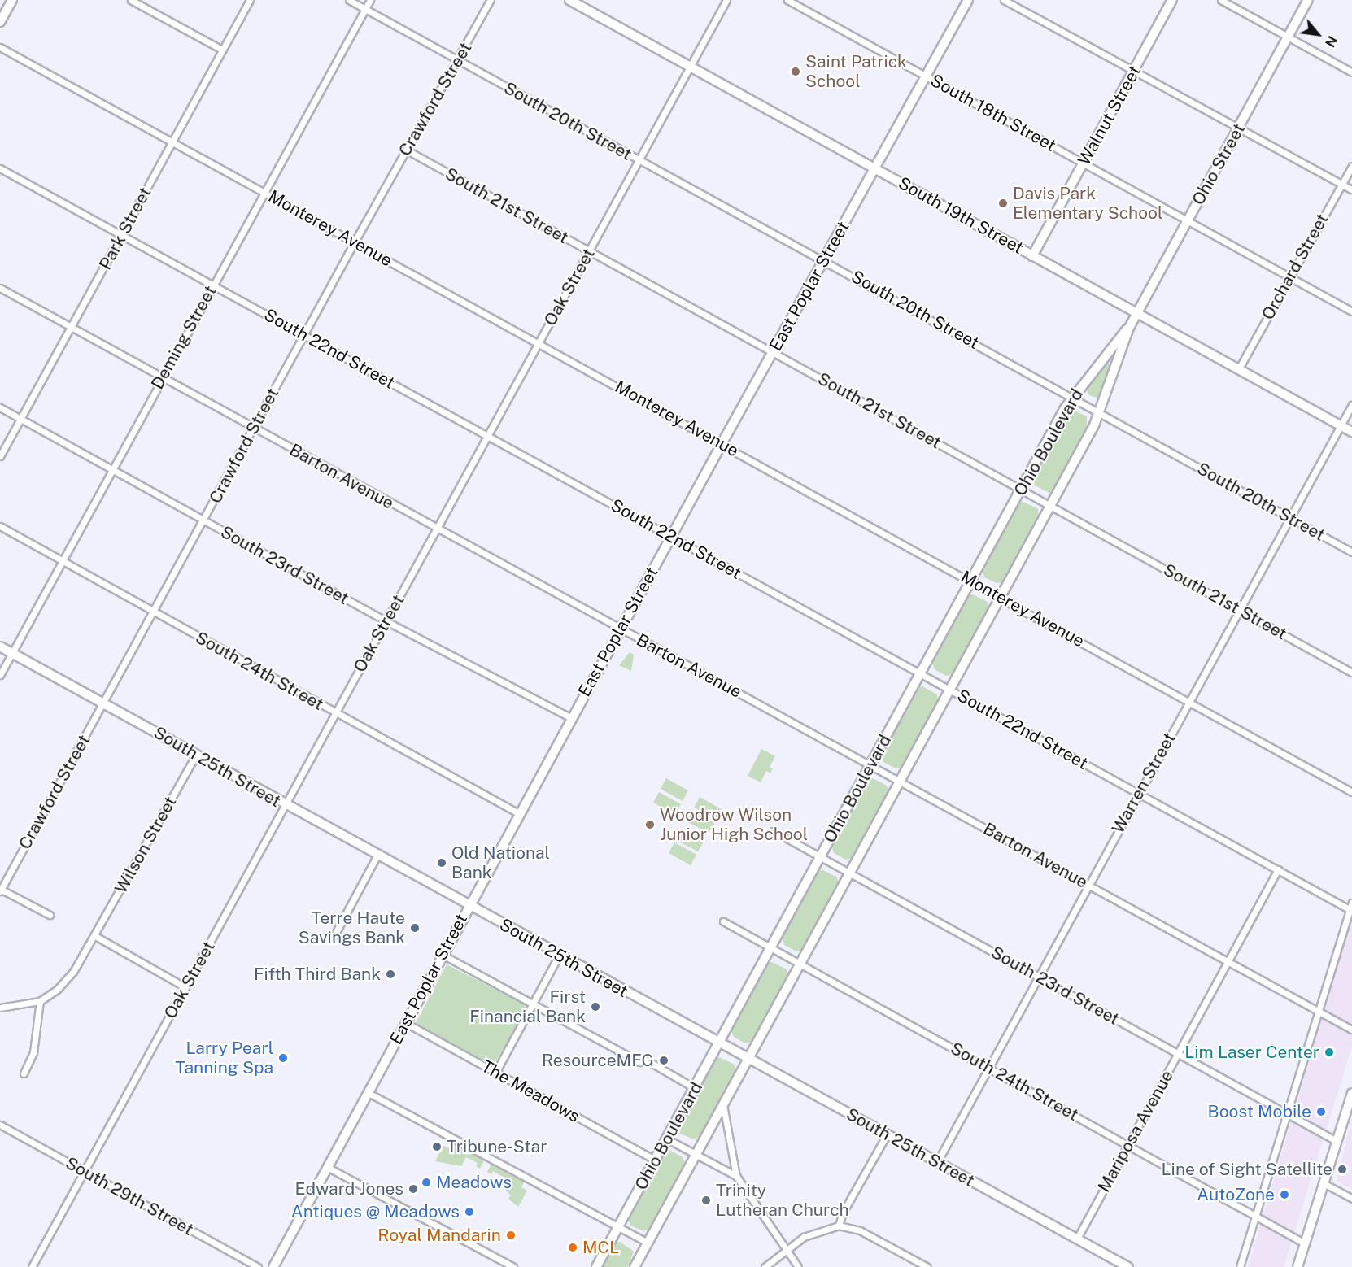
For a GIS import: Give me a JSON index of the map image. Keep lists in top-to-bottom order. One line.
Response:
{"streets":{"street":["Crawford Street","South 18th Street","Walnut Street","South 20th Street","Ohio Street","South 21st Street","South 19th Street","Park Street","Monterey Avenue","Orchard Street","East Poplar Street","Oak Street","Deming Street","South 22nd Street","Ohio Boulevard","Barton Avenue","South 23rd Street","South 24th Street","South 25th Street","Warren Street","Wilson Street","The Meadows","Mariposa Avenue","South 29th Street"]},"crossings":[["Crawford Street","South 20th Street"],["Crawford Street","South 21st Street"],["Crawford Street","Monterey Avenue"],["Crawford Street","South 22nd Street"],["Crawford Street","Barton Avenue"],["Crawford Street","South 23rd Street"],["Crawford Street","South 24th Street"],["Crawford Street","South 25th Street"],["South 18th Street","Walnut Street"],["South 18th Street","Ohio Street"],["South 18th Street","Orchard Street"],["South 18th Street","East Poplar Street"],["Walnut Street","South 19th Street"],["South 20th Street","East Poplar Street"],["South 20th Street","Oak Street"],["South 20th Street","Deming Street"],["South 20th Street","Ohio Boulevard"],["South 20th Street","Warren Street"],["Ohio Street","South 19th Street"],["Ohio Street","Ohio Boulevard"],["South 21st Street","East Poplar Street"],["South 21st Street","Oak Street"],["South 21st Street","Ohio Boulevard"],["South 21st Street","Warren Street"],["South 19th Street","Orchard Street"],["South 19th Street","East Poplar Street"],["South 19th Street","Oak Street"],["South 19th Street","Warren Street"],["Park Street","Monterey Avenue"],["Park Street","South 22nd Street"],["Park Street","Barton Avenue"],["Park Street","South 23rd Street"],["Monterey Avenue","East Poplar Street"],["Monterey Avenue","Oak Street"],["Monterey Avenue","Deming Street"],["Monterey Avenue","Ohio Boulevard"],["Monterey Avenue","Warren Street"],["East Poplar Street","South 22nd Street"],["East Poplar Street","Barton Avenue"],["East Poplar Street","South 23rd Street"],["East Poplar Street","South 24th Street"],["East Poplar Street","South 25th Street"],["East Poplar Street","The Meadows"],["Oak Street","South 22nd Street"],["Oak Street","Barton Avenue"],["Oak Street","South 23rd Street"],["Oak Street","South 24th Street"],["Oak Street","South 25th Street"],["Oak Street","South 29th Street"],["Deming Street","South 22nd Street"],["Deming Street","Barton Avenue"],["Deming Street","South 23rd Street"],["Deming Street","South 24th Street"],["Deming Street","South 25th Street"],["South 22nd Street","Ohio Boulevard"],["South 22nd Street","Warren Street"],["South 22nd Street","Mariposa Avenue"],["Ohio Boulevard","Barton Avenue"],["Ohio Boulevard","South 23rd Street"],["Ohio Boulevard","South 24th Street"],["Ohio Boulevard","South 25th Street"],["Ohio Boulevard","The Meadows"],["Barton Avenue","Warren Street"],["Barton Avenue","Mariposa Avenue"],["South 23rd Street","Warren Street"],["South 23rd Street","Mariposa Avenue"],["South 24th Street","Warren Street"],["South 24th Street","Mariposa Avenue"],["South 25th Street","Warren Street"],["South 25th Street","Wilson Street"],["South 25th Street","Mariposa Avenue"]],"places":["Saint Patrick School","Davis Park Elementary School","Woodrow Wilson Junior High School","Old National Bank","Terre Haute Savings Bank","Fifth Third Bank","First Financial Bank","Lim Laser Center","Larry Pearl Tanning Spa","ResourceMFG","Boost Mobile","Tribune-Star","Line of Sight Satellite","Meadows","Edward Jones","AutoZone","Trinity Lutheran Church","Antiques @ Meadows","Royal Mandarin","MCL"],"north":"bottom right"}
